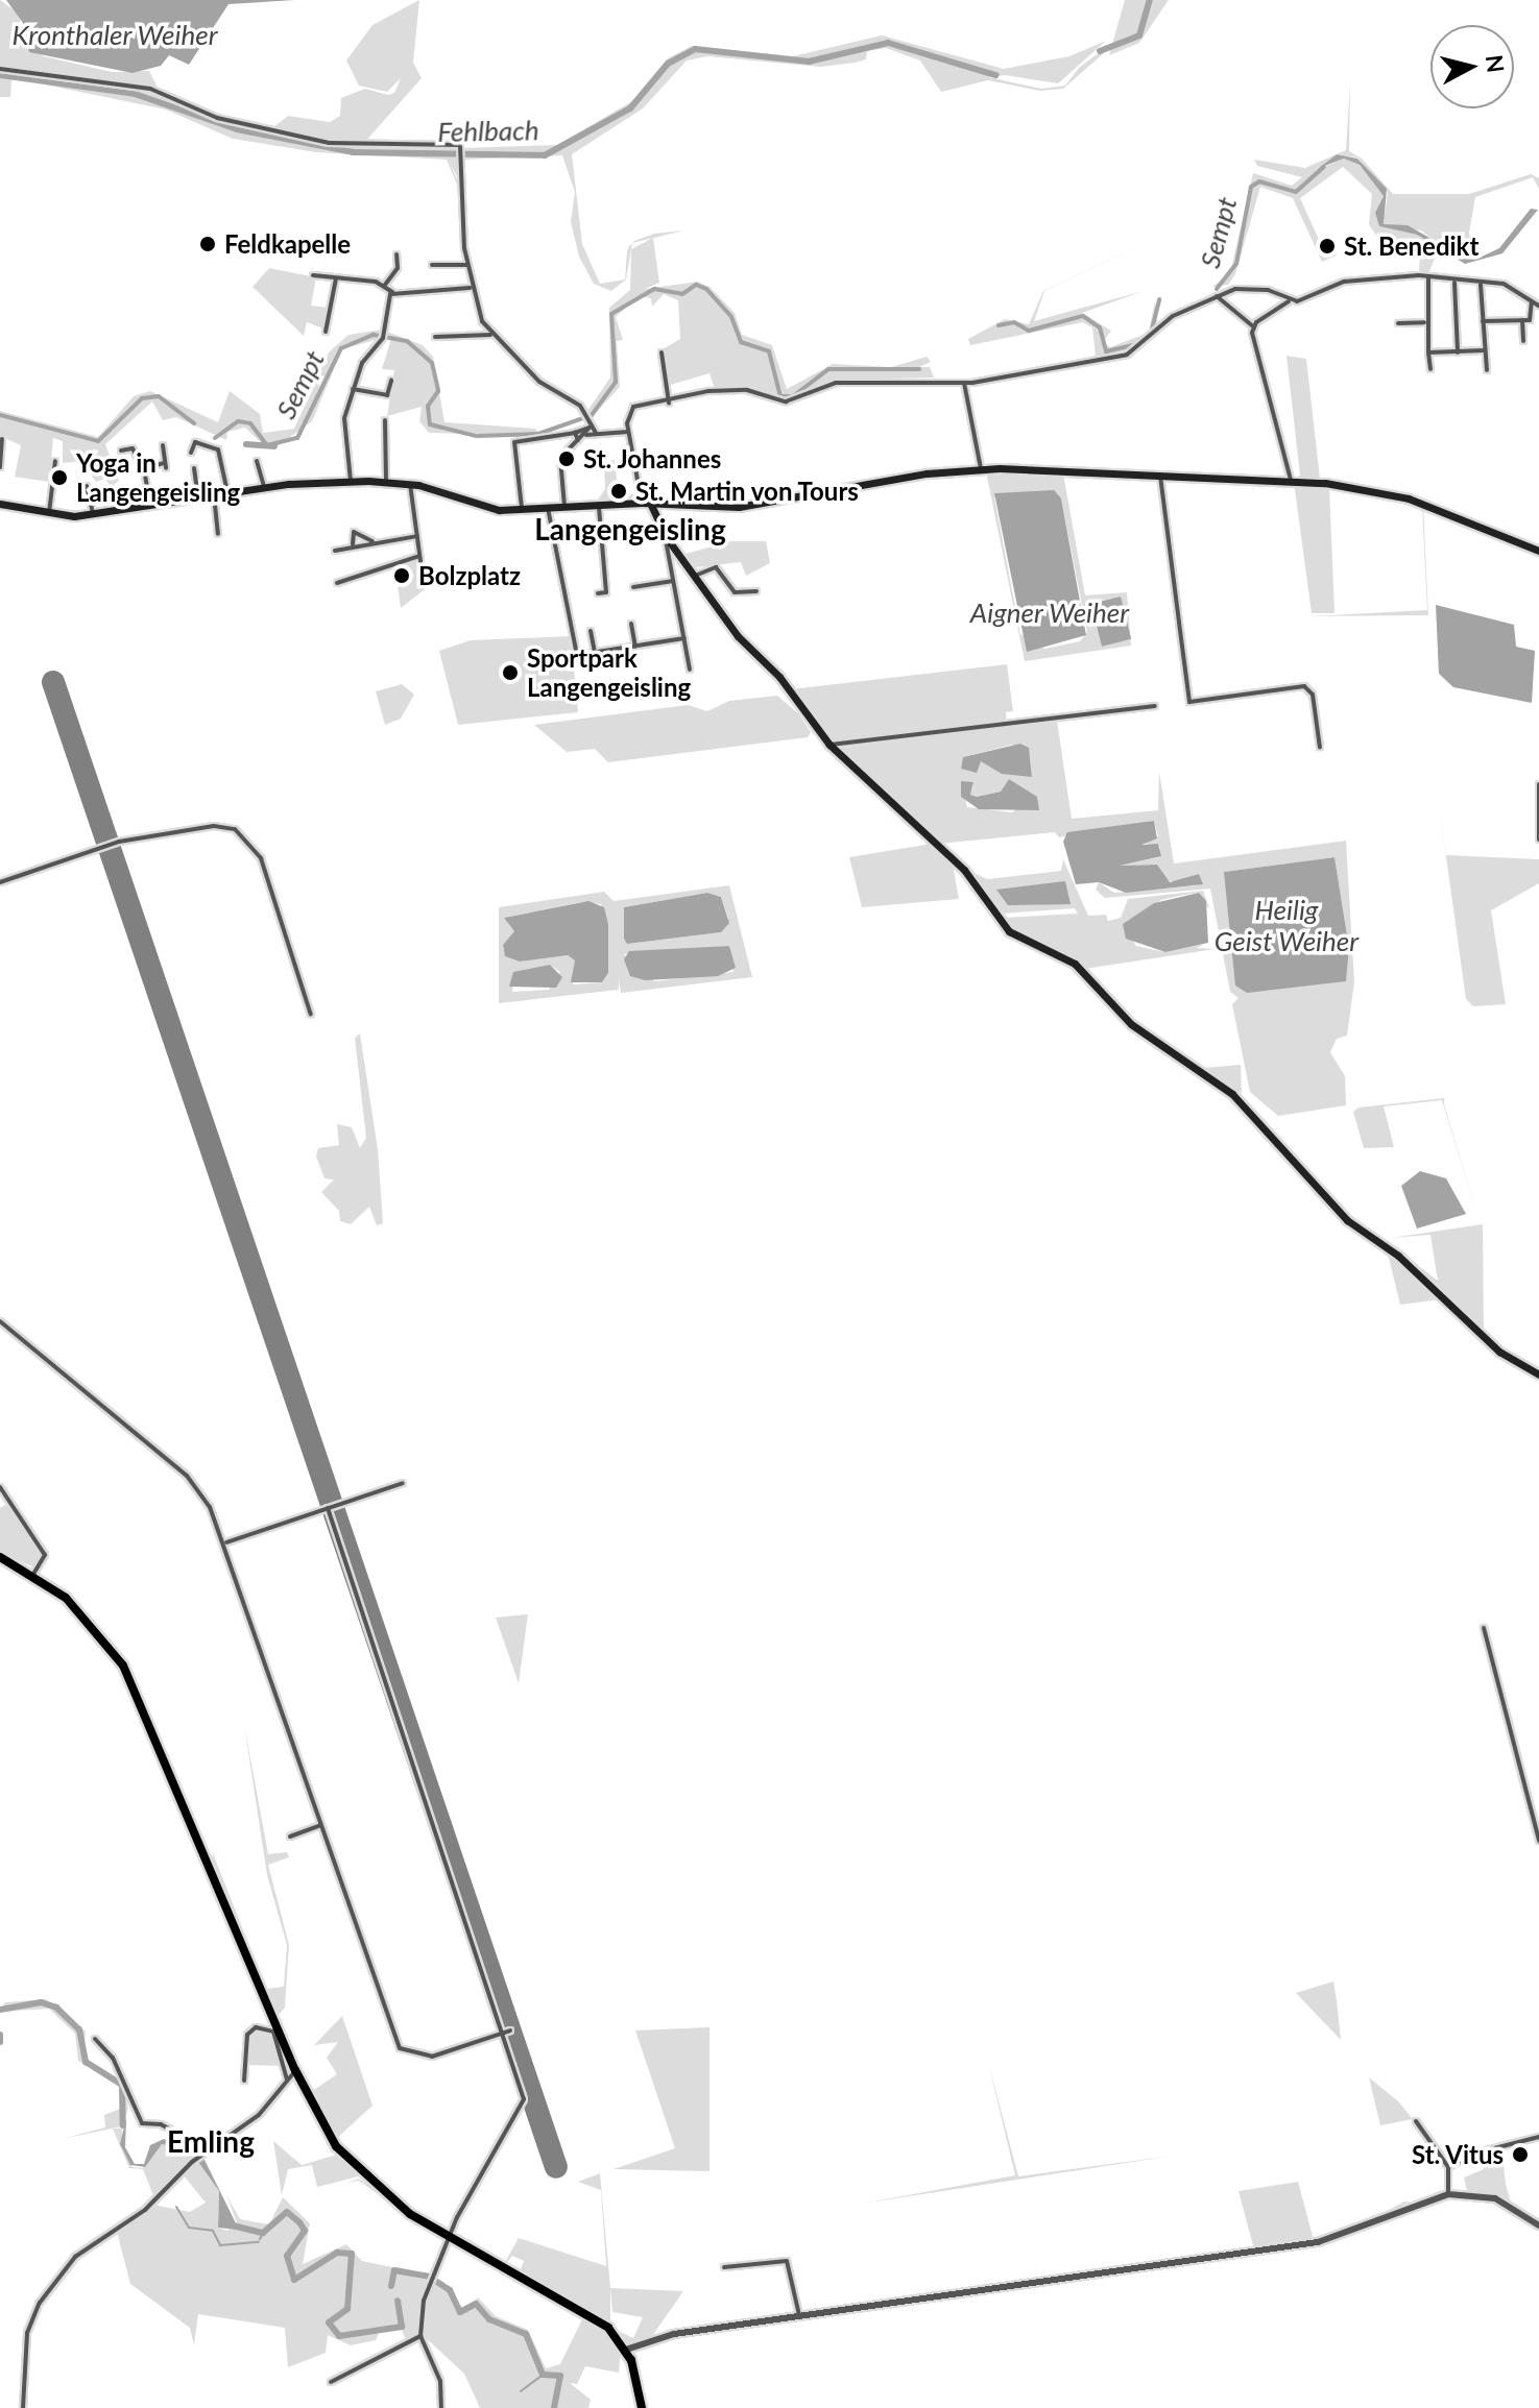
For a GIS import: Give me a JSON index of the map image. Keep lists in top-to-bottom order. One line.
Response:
{"districts":["Langengeisling","Emling"],"water":["Kronthaler Weiher","Fehlbach","Sempt","Aigner Weiher","Heilig Geist Weiher"],"places":["Feldkapelle","St. Benedikt","St. Johannes","Yoga in Langengeisling","St. Martin von Tours","Bolzplatz","Sportpark Langengeisling","St. Vitus"],"north":"right"}
